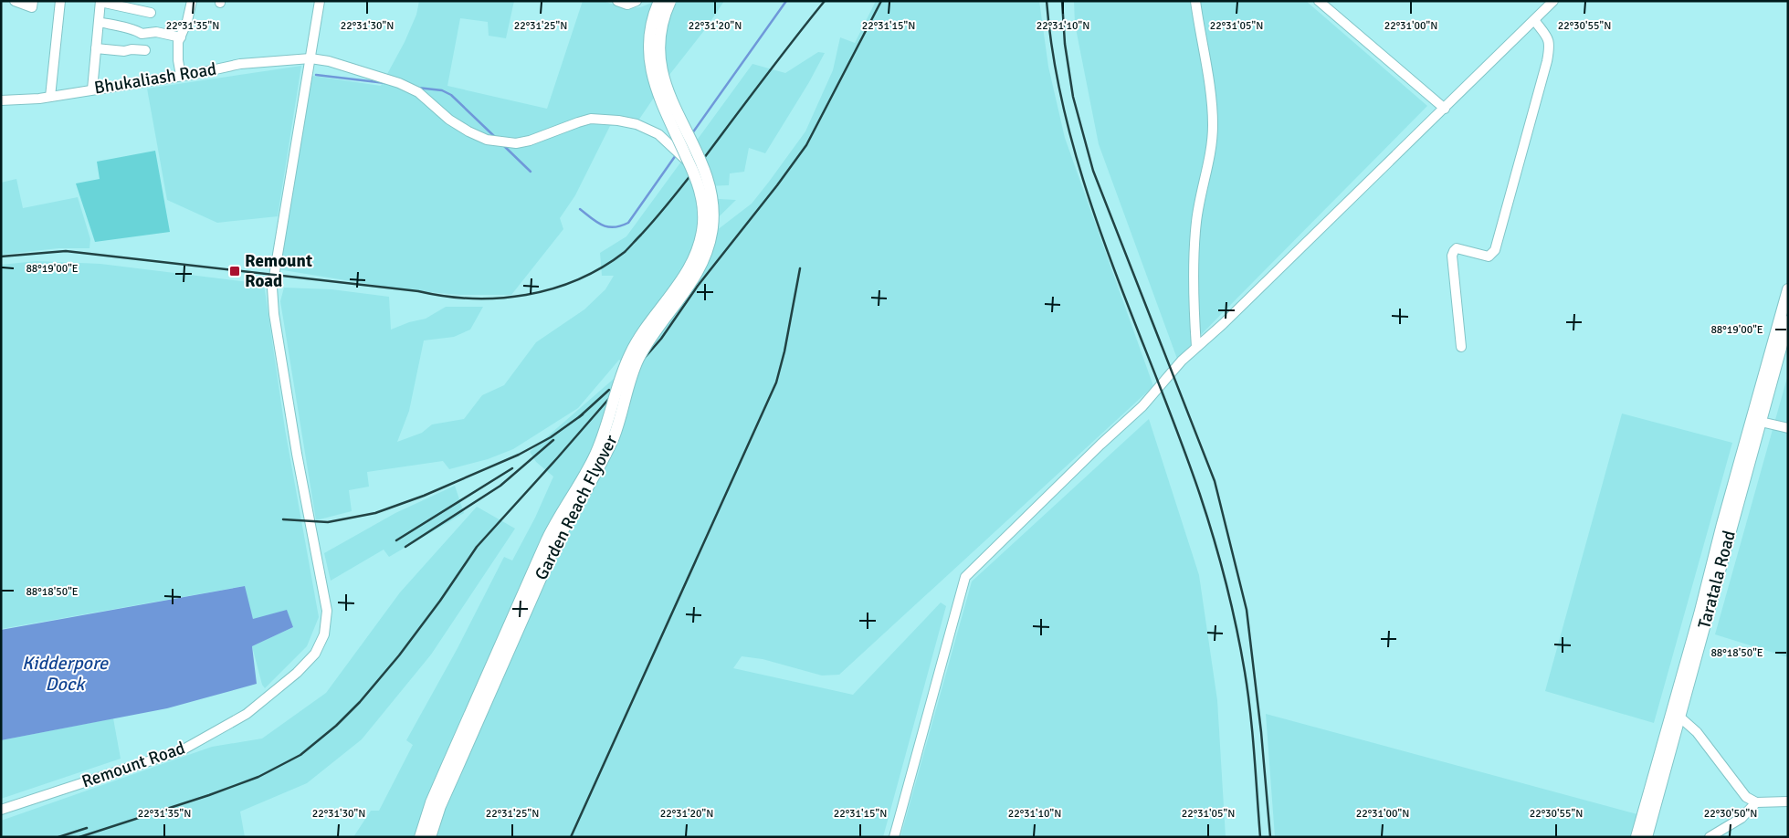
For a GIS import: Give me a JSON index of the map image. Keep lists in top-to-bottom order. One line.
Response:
{"streets":{"main road":["Garden Reach Flyover","Taratala Road"],"street":["Bhukaliash Road","Remount Road"]},"crossings":[["Bhukaliash Road","Garden Reach Flyover"],["Bhukaliash Road","Remount Road"]],"water":["Kidderpore Dock"],"places":{"transit":["Remount Road"]},"coordinates":["22°31'35\"N","22°31'30\"N","22°31'25\"N","22°31'20\"N","22°31'15\"N","22°31'10\"N","22°31'05\"N","22°31'00\"N","22°30'55\"N","88°19'00\"E","88°18'50\"E","22°30'50\"N"]}
